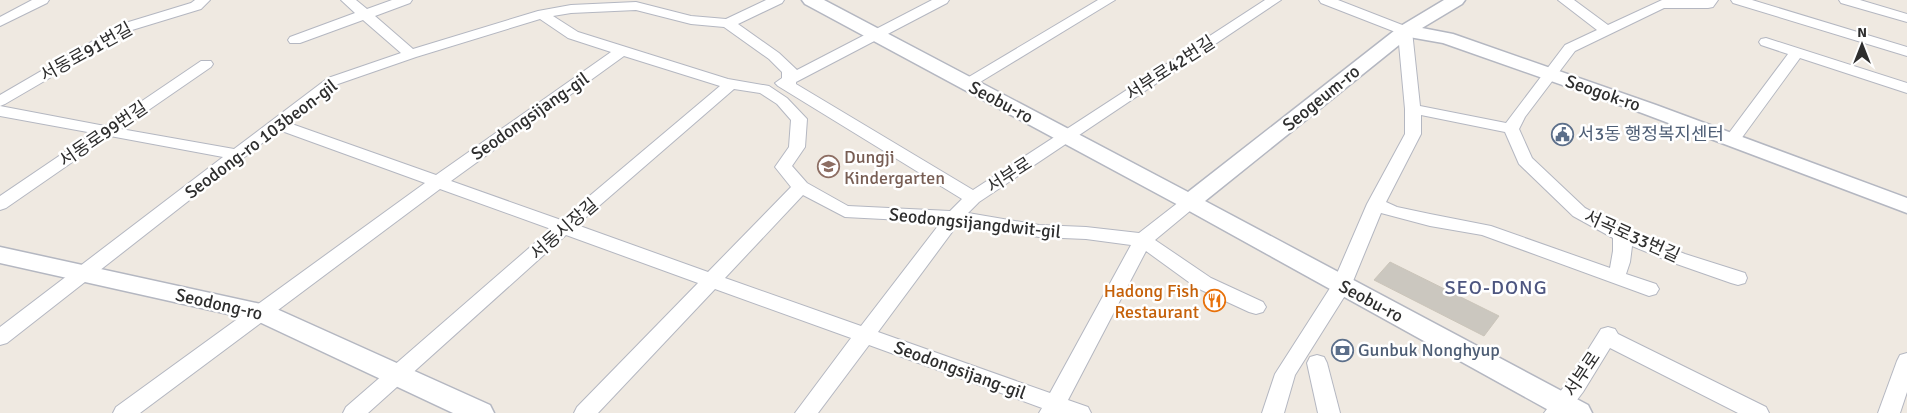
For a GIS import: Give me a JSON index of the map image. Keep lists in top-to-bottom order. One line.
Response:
{"streets":{"street":["서동로91번길","서부로42번길","Seogok-ro","Seogeum-ro","Seobu-ro","Seodongsijang-gil","서동로99번길","Seodong-ro 103beon-gil","서부로","Seodongsijangdwit-gil","서동시장길","서곡로33번길","Seodong-ro"]},"crossings":[["서부로42번길","Seobu-ro"],["서부로42번길","서부로"],["Seogok-ro","Seogeum-ro"],["Seogeum-ro","Seobu-ro"],["Seobu-ro","서부로"],["Seodongsijang-gil","Seodong-ro 103beon-gil"],["Seodongsijang-gil","Seodongsijangdwit-gil"],["Seodongsijang-gil","서동시장길"],["Seodongsijang-gil","Seodong-ro"],["Seodong-ro 103beon-gil","Seodongsijangdwit-gil"],["Seodong-ro 103beon-gil","Seodong-ro"],["서부로","Seodongsijangdwit-gil"],["Seodongsijangdwit-gil","서동시장길"],["서동시장길","Seodong-ro"]],"districts":["SEO-DONG"],"places":{"public building":["서3동 행정복지센터"],"school or university":["Dungji Kindergarten"],"restaurant":["Hadong Fish Restaurant"],"bank":["Gunbuk Nonghyup"]},"north":"top"}
